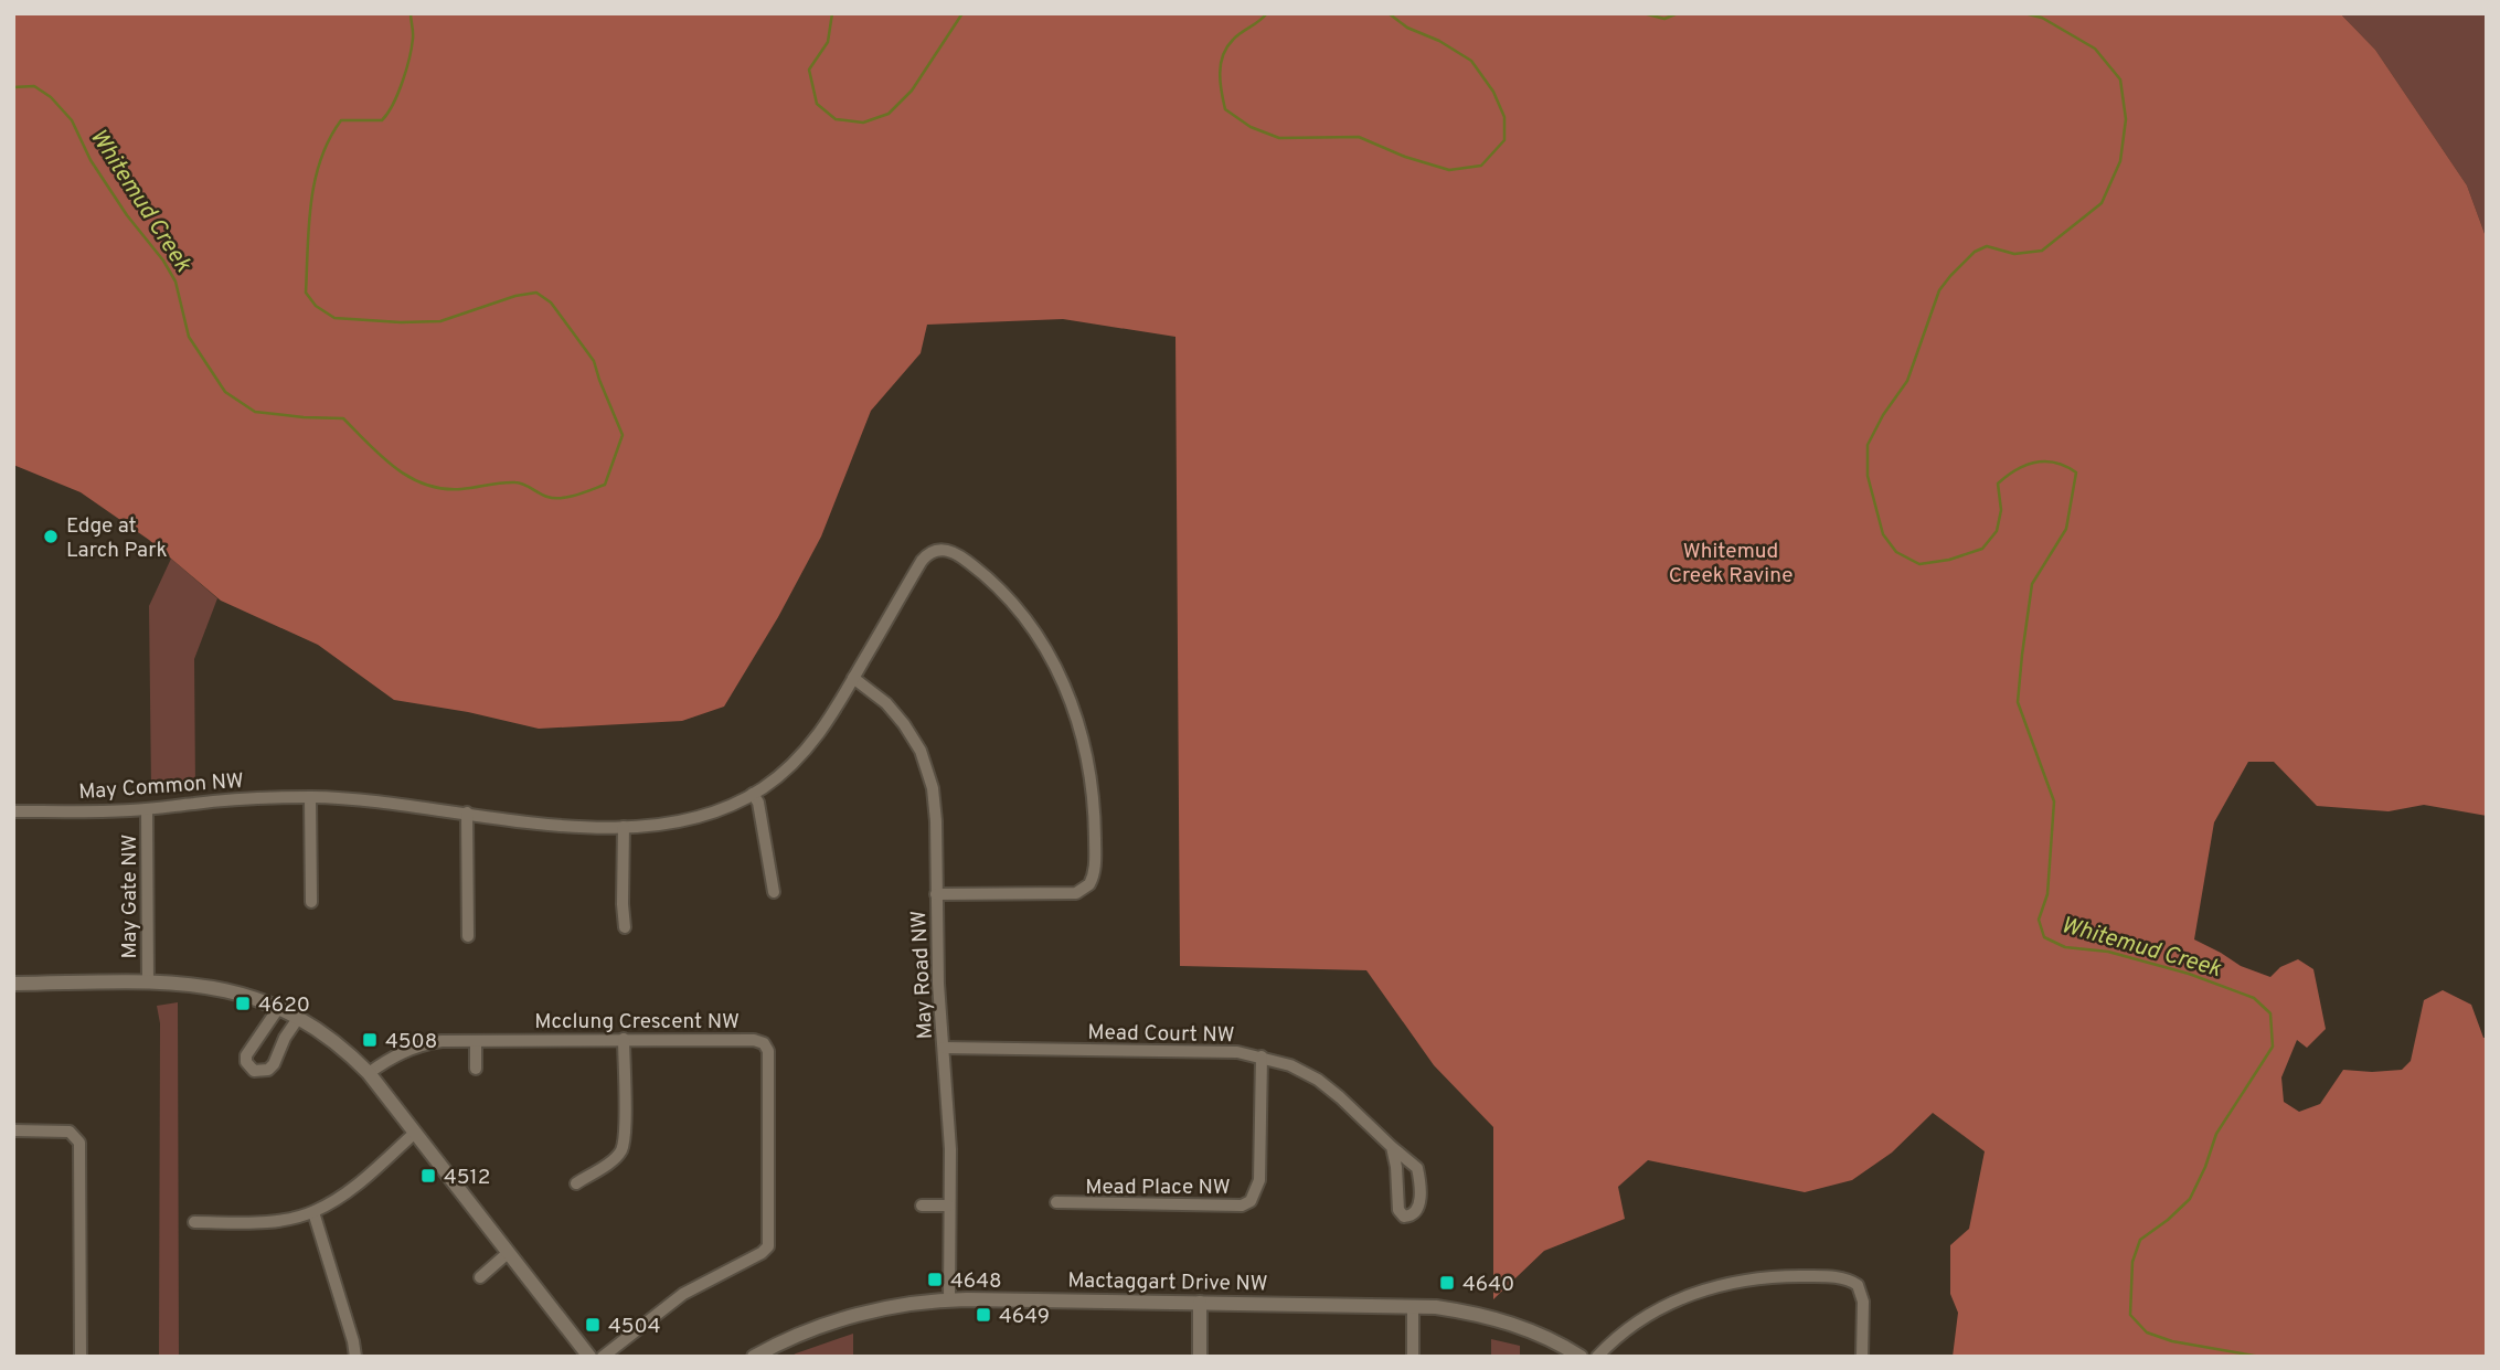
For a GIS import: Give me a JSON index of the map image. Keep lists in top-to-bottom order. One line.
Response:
{"streets":{"street":["May Common NW","May Gate NW","May Road NW","Mcclung Crescent NW","Mead Court NW","Mead Place NW","Mactaggart Drive NW"]},"crossings":[["May Common NW","May Gate NW"],["May Common NW","May Road NW"],["May Road NW","Mead Court NW"],["May Road NW","Mactaggart Drive NW"],["Mead Court NW","Mead Place NW"]],"water":["Whitemud Creek"],"parks":["Whitemud Creek Ravine"],"places":{"other":["Edge at Larch Park"],"transit":["4620","4508","4512","4648","4640","4649","4504"]}}
